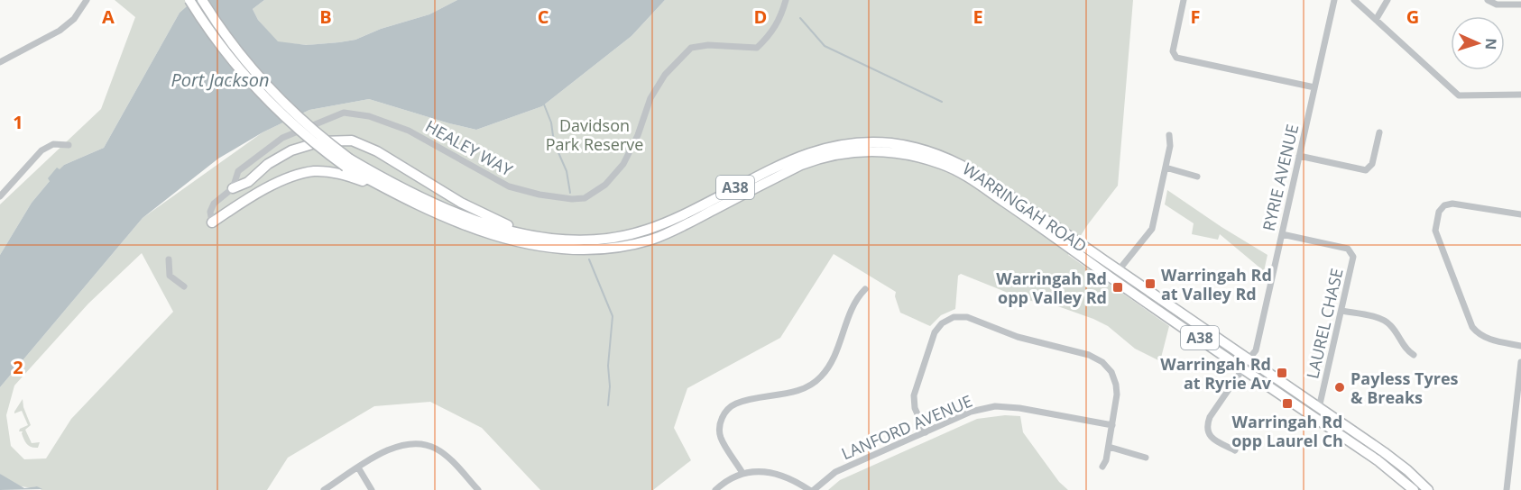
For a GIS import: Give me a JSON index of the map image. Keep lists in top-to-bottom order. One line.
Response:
{"streets":{"highway":["A38","WARRINGAH ROAD"],"street":["HEALEY WAY","RYRIE AVENUE","LAUREL CHASE","LANFORD AVENUE"]},"crossings":[["RYRIE AVENUE","WARRINGAH ROAD"],["RYRIE AVENUE","LAUREL CHASE"],["WARRINGAH ROAD","LAUREL CHASE"]],"water":["Port Jackson"],"parks":["Davidson Park Reserve"],"places":{"transit":["Warringah Rd at Valley Rd","Warringah Rd opp Valley Rd","Warringah Rd at Ryrie Av","Warringah Rd opp Laurel Ch"],"other":["Payless Tyres & Breaks"]},"north":"right","grid":{"columns":["A","B","C","D","E","F","G"],"rows":["1","2"]}}
